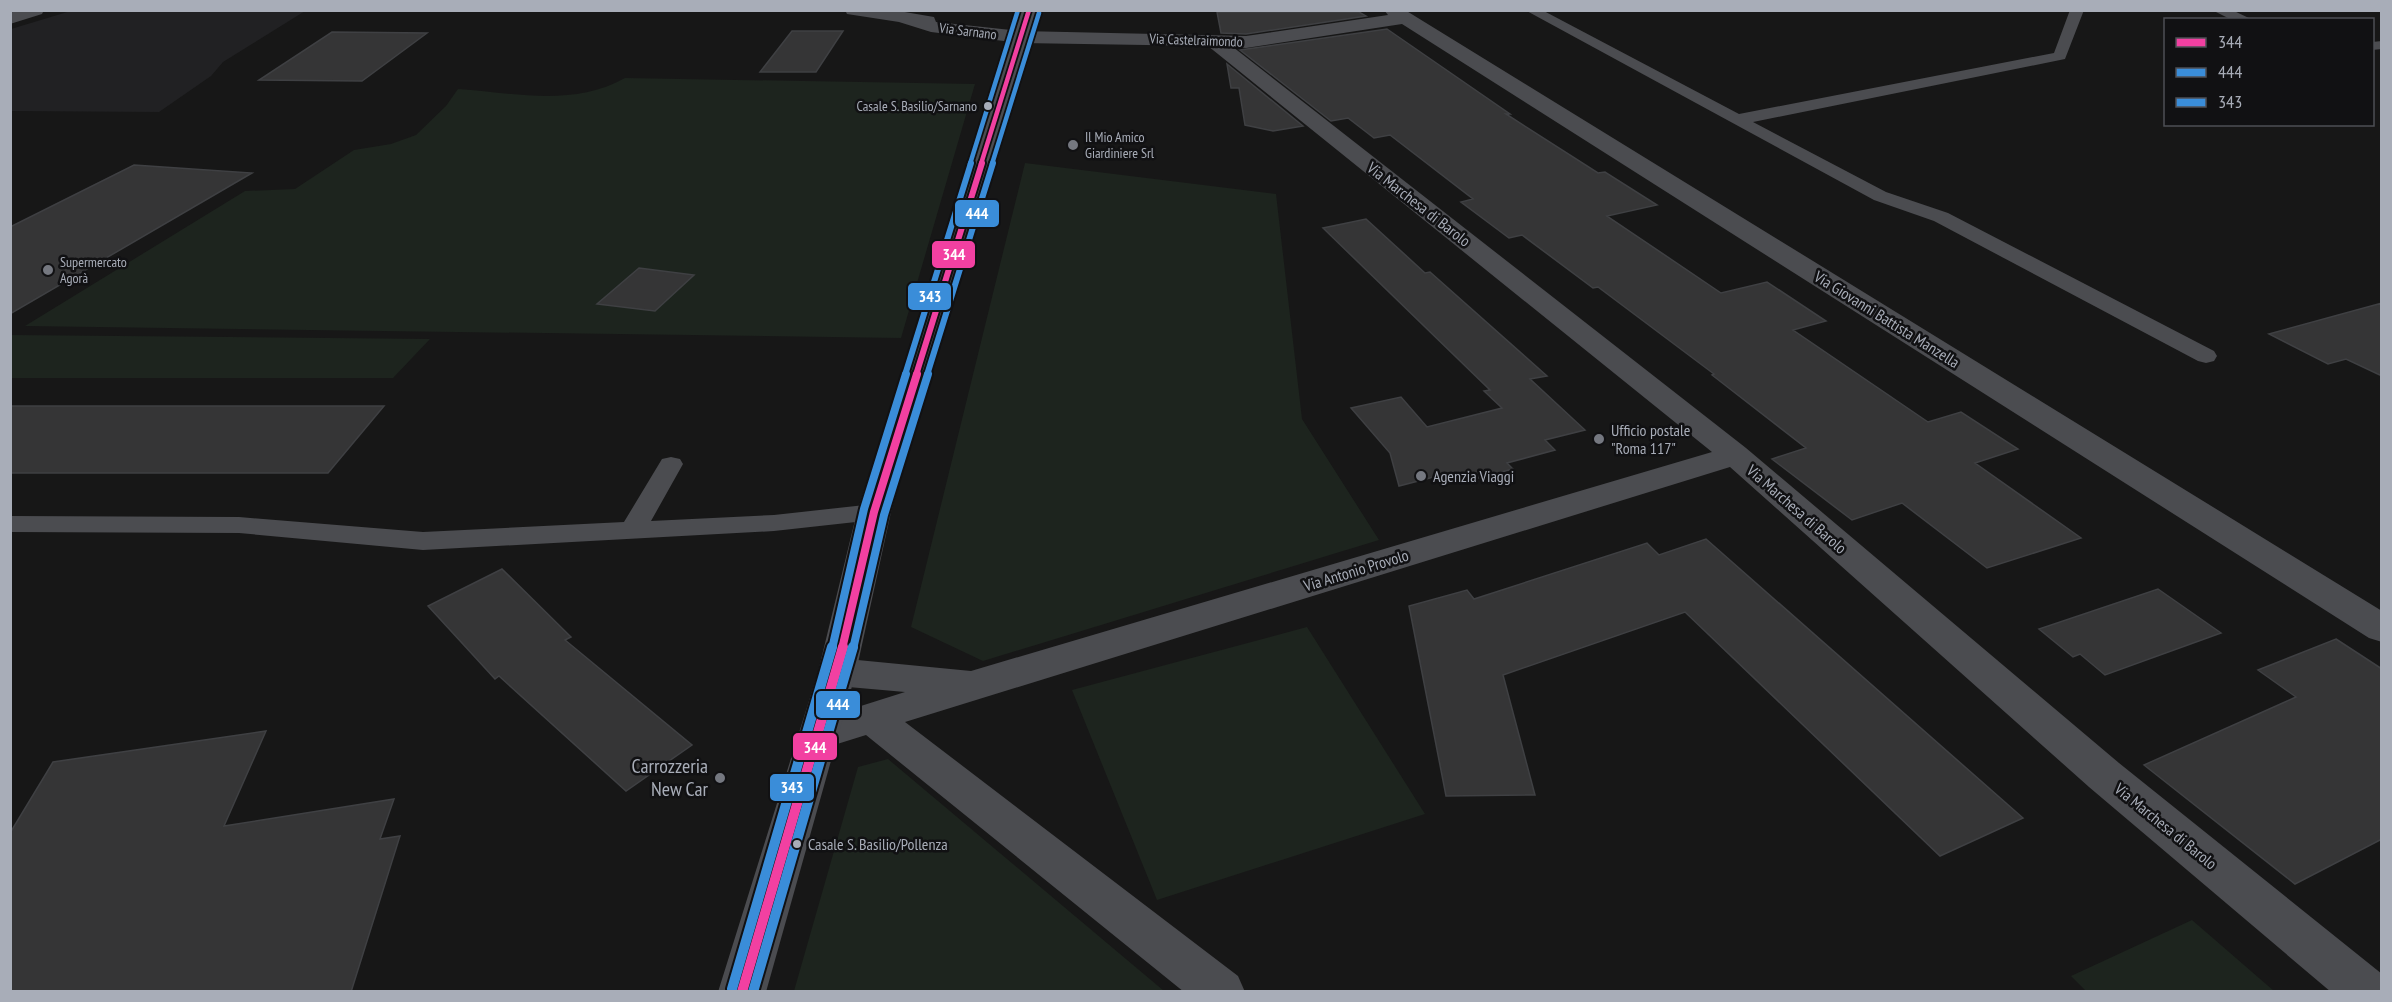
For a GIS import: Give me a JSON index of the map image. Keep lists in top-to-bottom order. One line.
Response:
{"streets":{"street":["Via Sarnano","Via Castelraimondo","Via Marchesa di Barolo","Via Giovanni Battista Manzella","Via Antonio Provolo"]},"crossings":[["Via Sarnano","Via Castelraimondo"],["Via Castelraimondo","Via Marchesa di Barolo"],["Via Castelraimondo","Via Giovanni Battista Manzella"],["Via Marchesa di Barolo","Via Antonio Provolo"]],"places":["Casale S. Basilio/Sarnano","Il Mio Amico Giardiniere Srl","Supermercato Agorà","Ufficio postale \"Roma 117\"","Agenzia Viaggi","Carrozzeria New Car","Casale S. Basilio/Pollenza"],"lines":["transit line 344","transit line 343","transit line 444"],"legend":["344","444","343"]}
